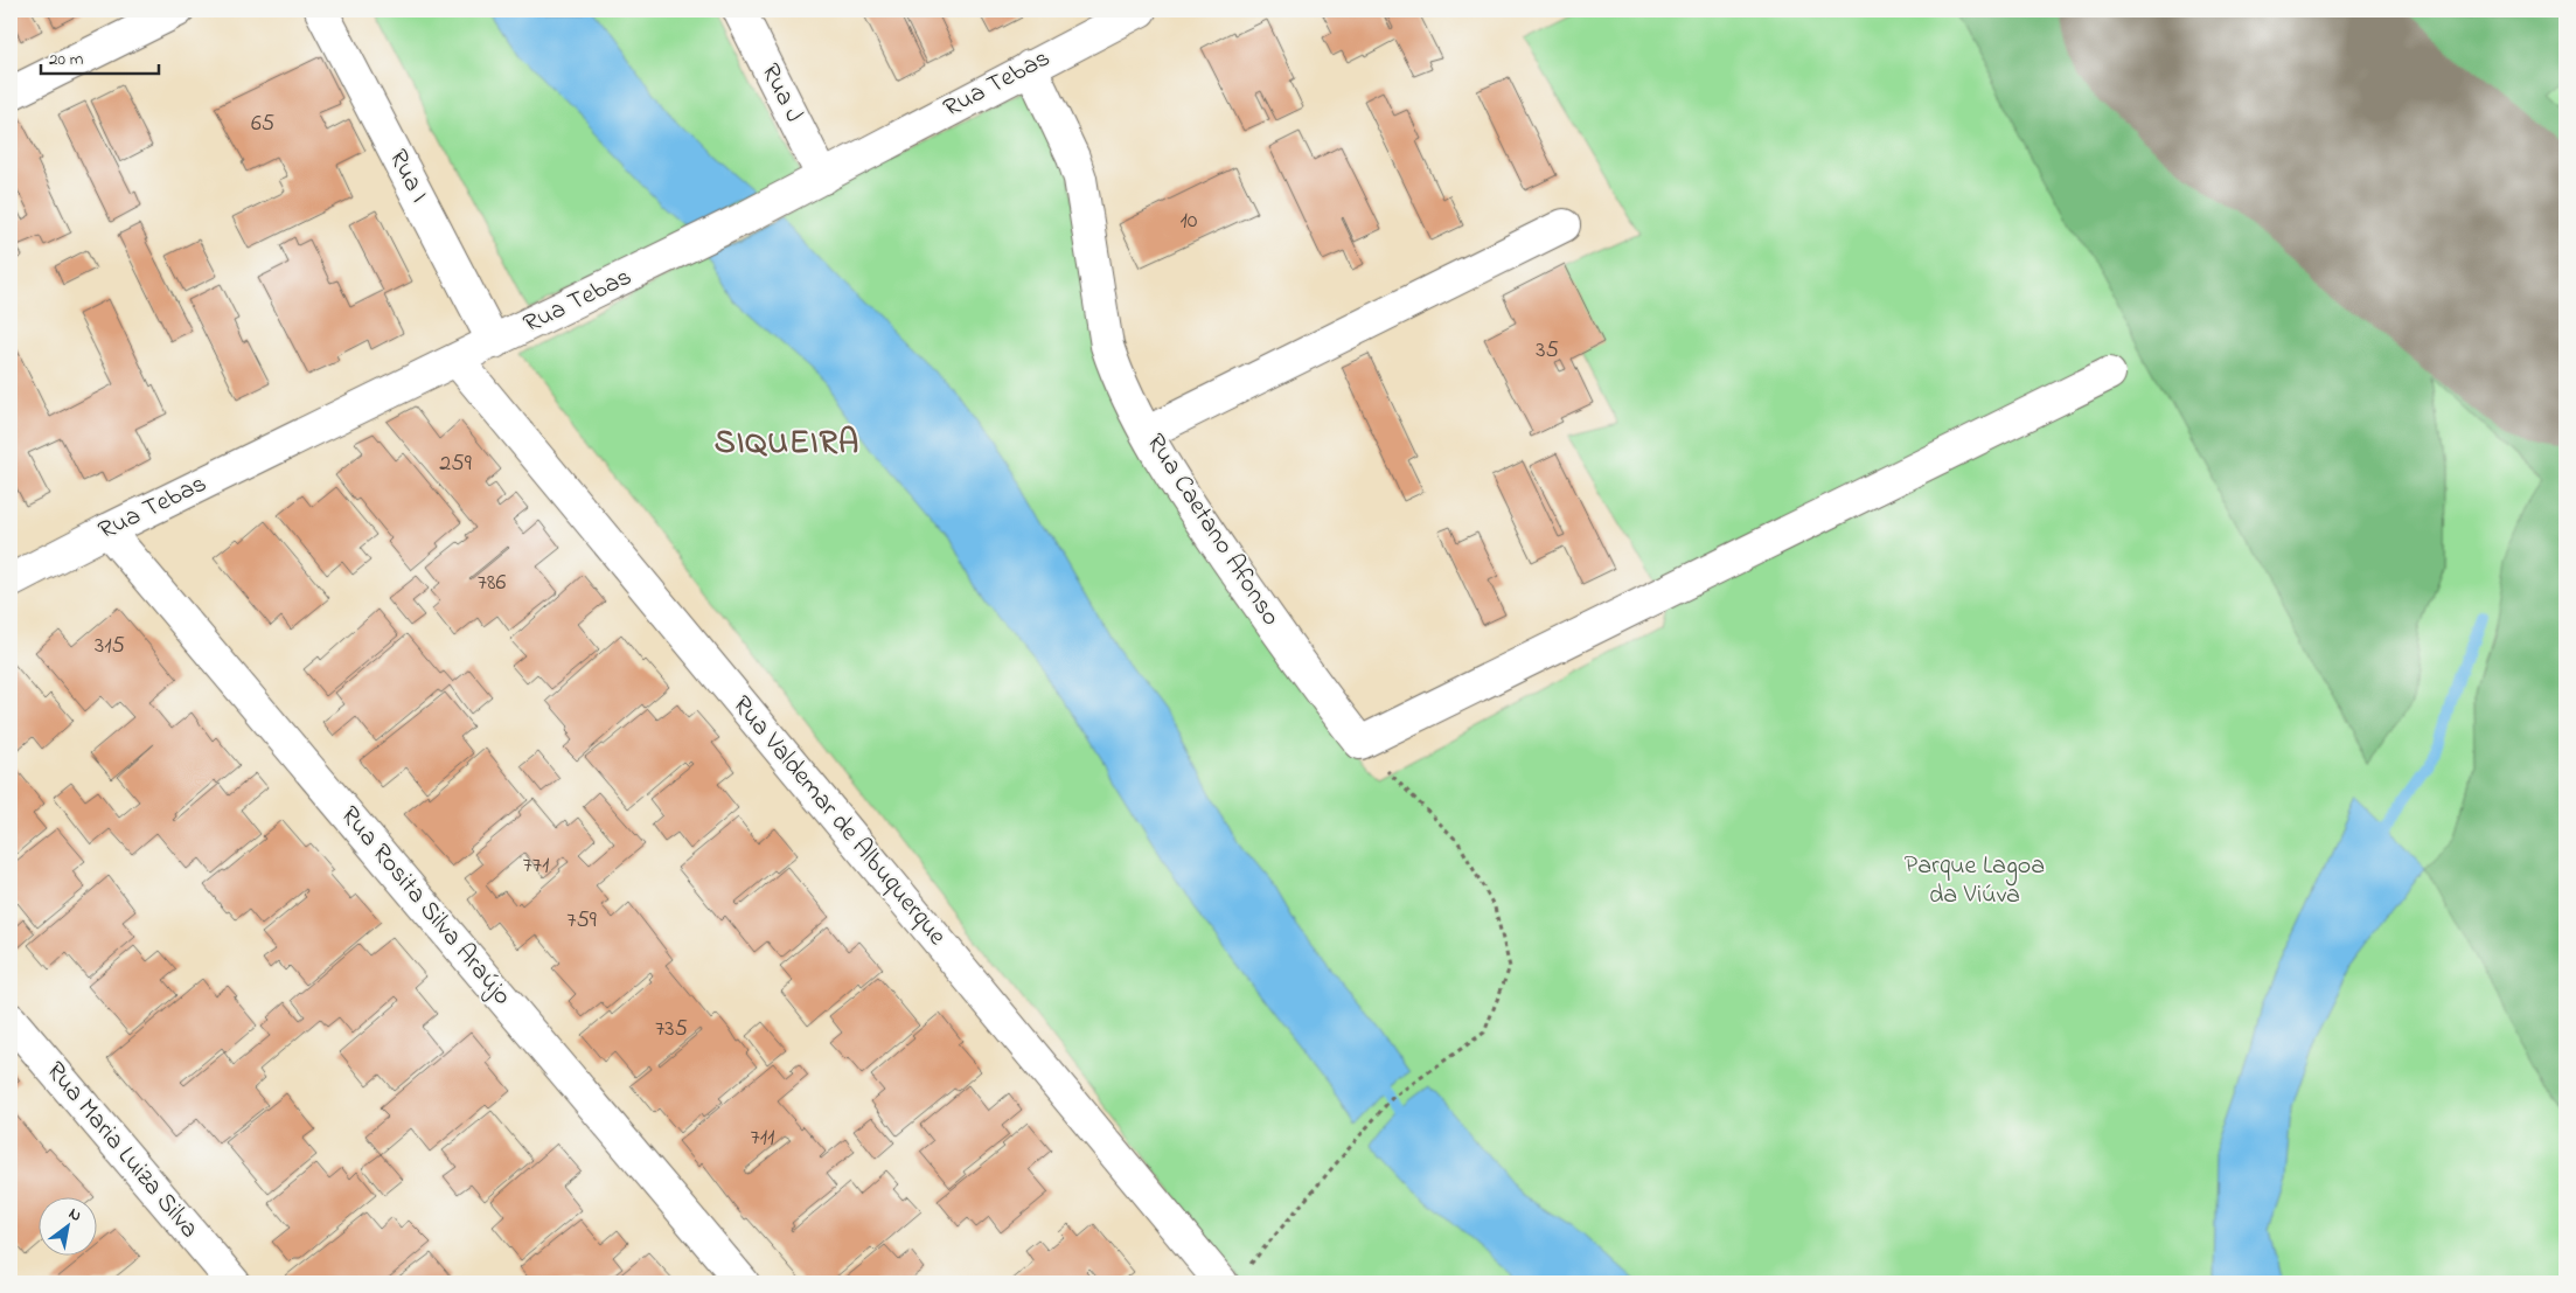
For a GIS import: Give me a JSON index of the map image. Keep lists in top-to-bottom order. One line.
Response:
{"streets":{"street":["Rua Tebas","Rua J","Rua I","Rua Caetano Afonso","Rua Valdemar de Albuquerque","Rua Rosita Silva Araújo","Rua Maria Luiza Silva"]},"crossings":[["Rua Tebas","Rua J"],["Rua Tebas","Rua I"],["Rua Tebas","Rua Caetano Afonso"],["Rua Tebas","Rua Valdemar de Albuquerque"],["Rua Tebas","Rua Rosita Silva Araújo"]],"districts":["SIQUEIRA"],"parks":["Parque Lagoa da Viúva"],"house_numbers":["65","10","35","259","786","315","771","759","735","711"],"scale_bar":"20 m","north":"top right"}
